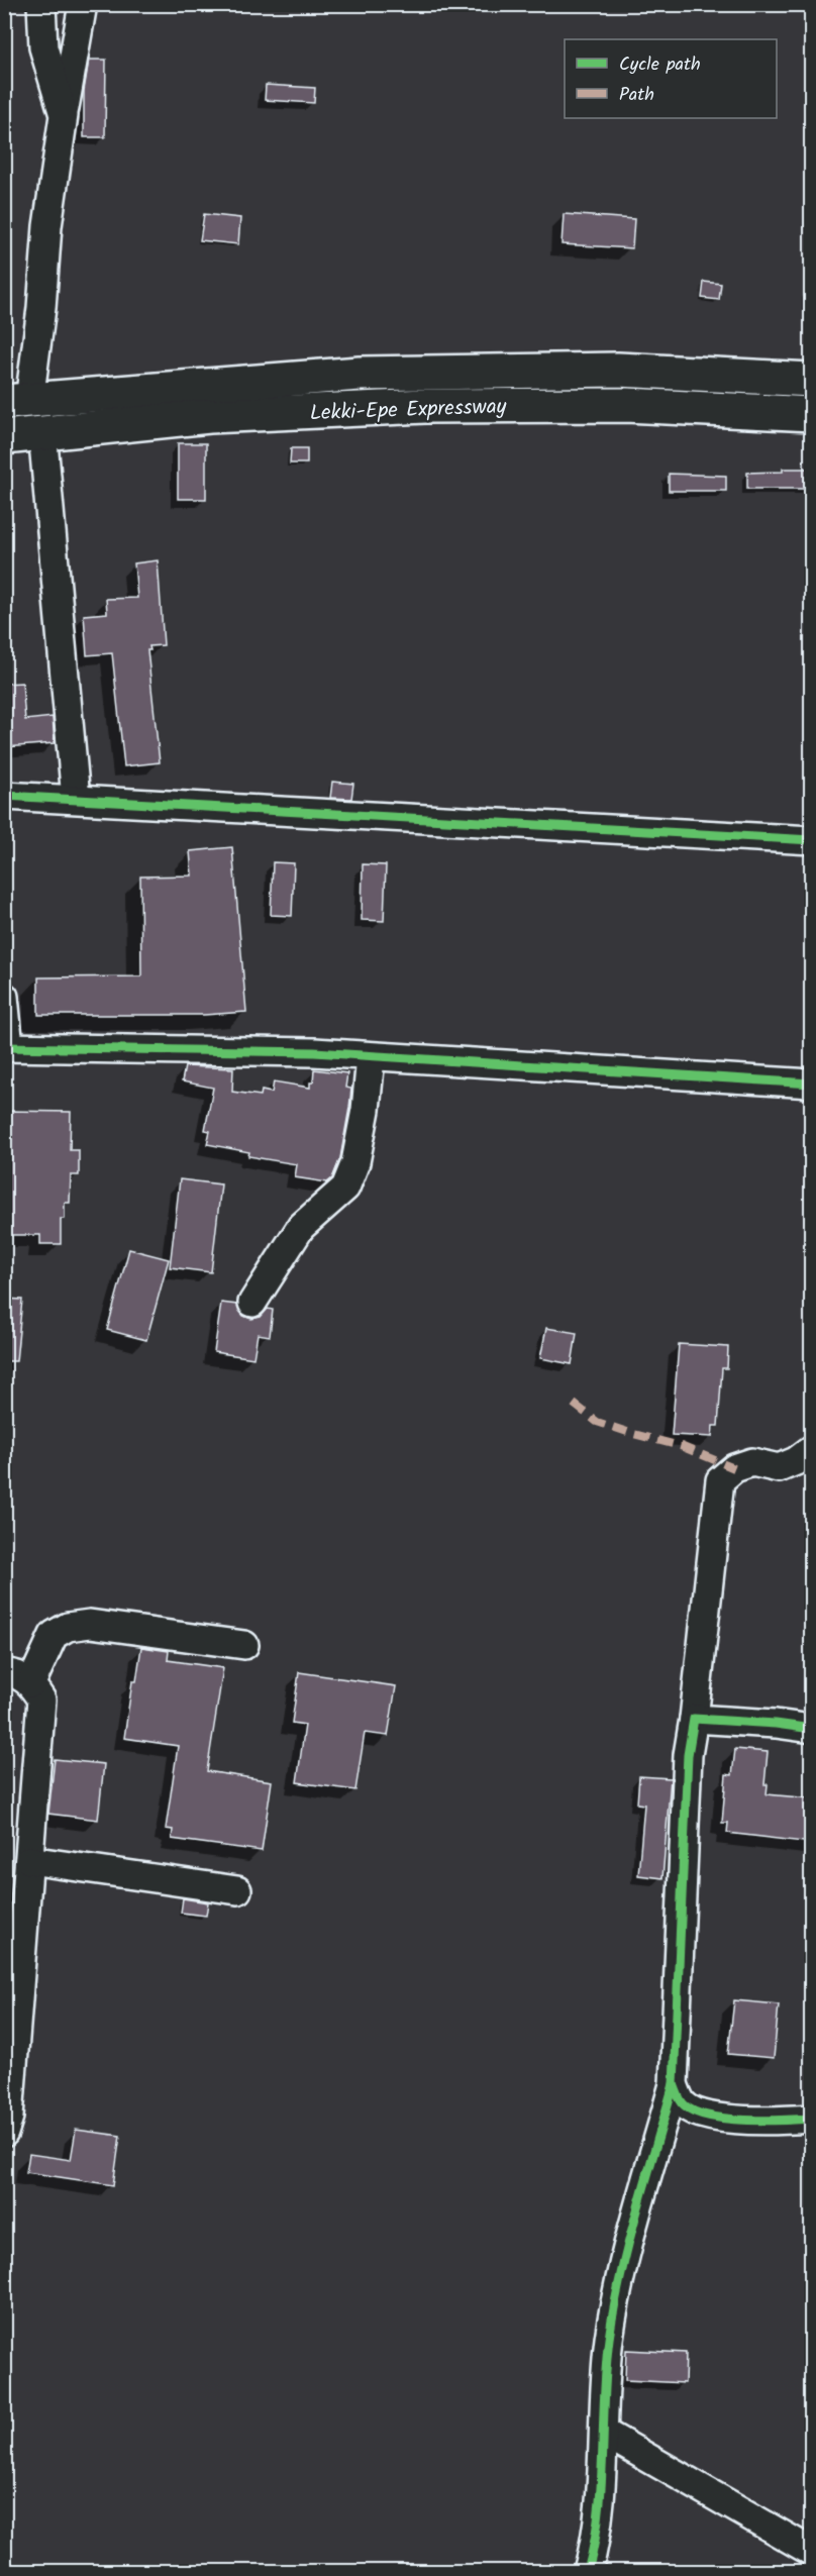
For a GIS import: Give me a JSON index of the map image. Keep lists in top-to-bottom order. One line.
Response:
{"streets":{"highway":["Lekki-Epe Expressway"]},"legend":["Cycle path","Path"]}
